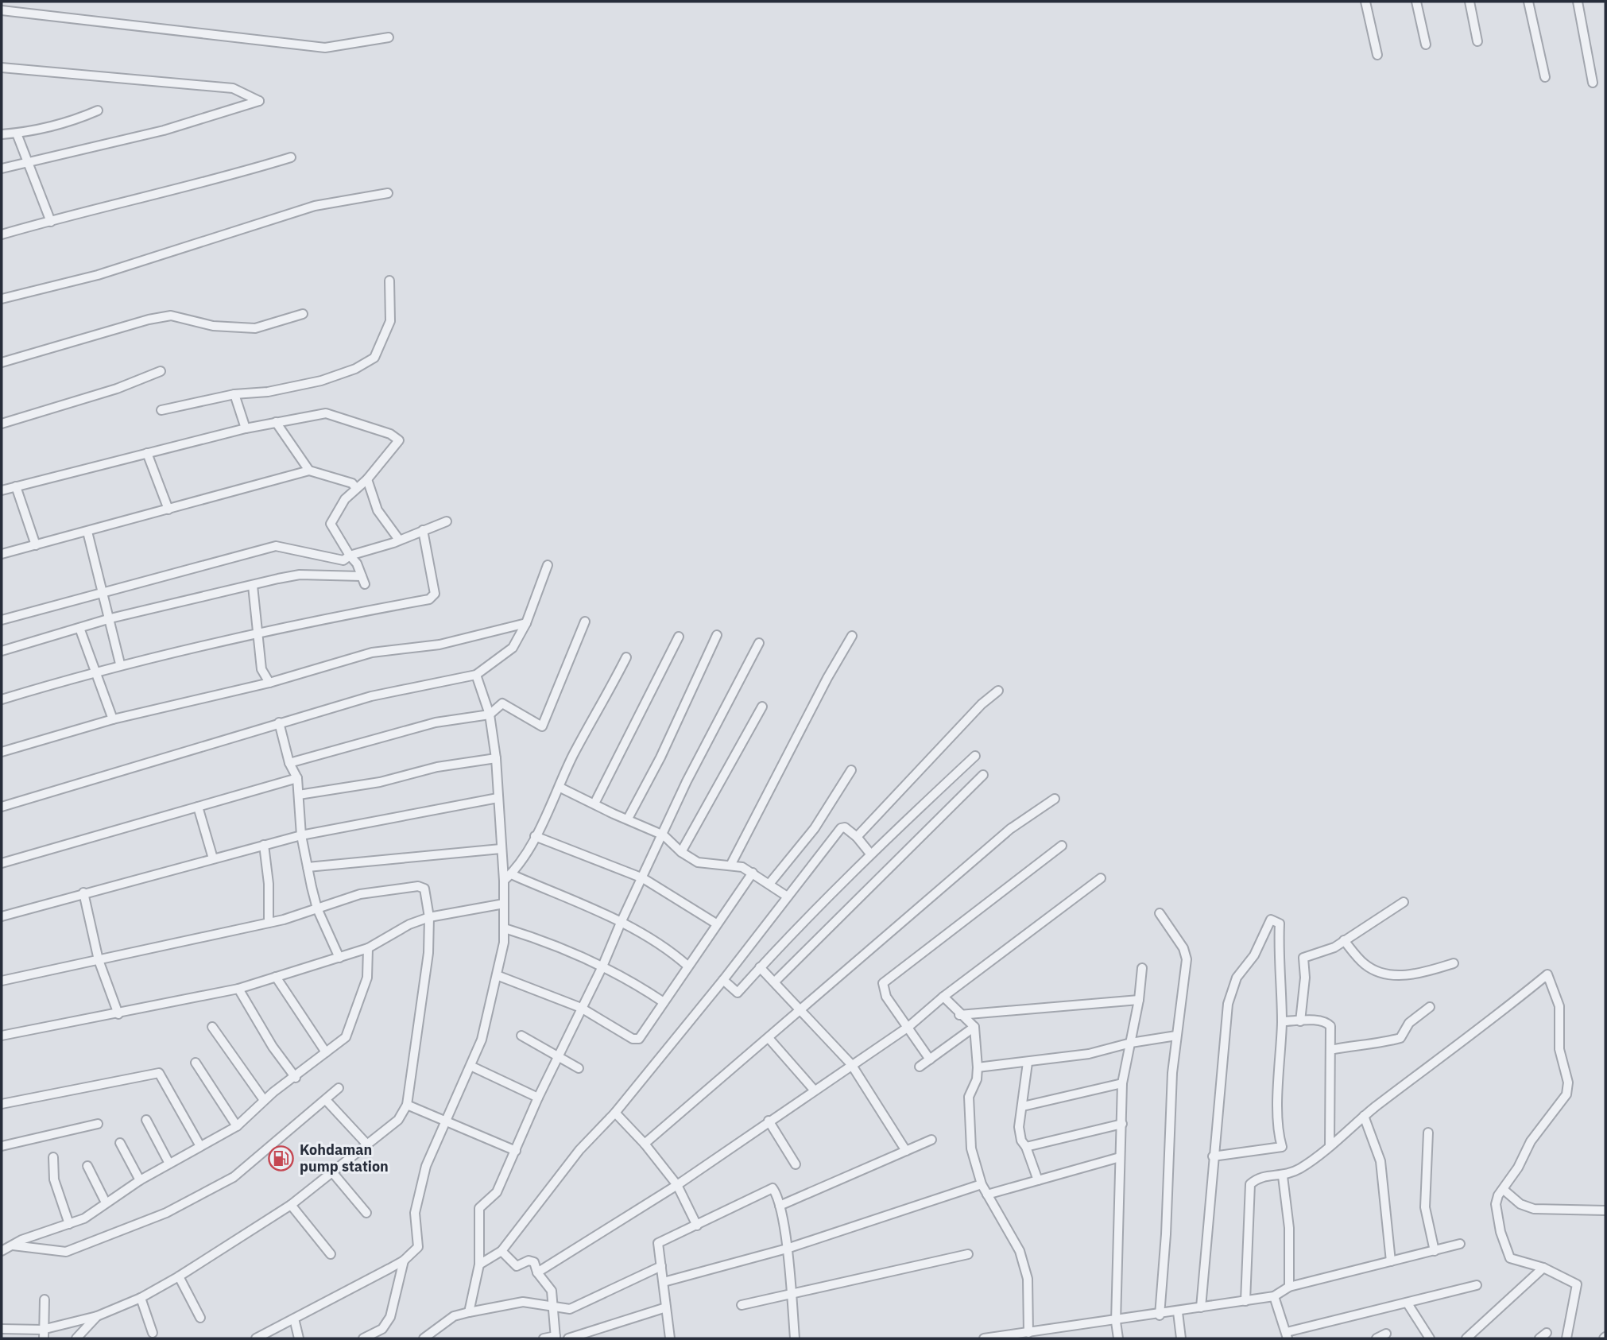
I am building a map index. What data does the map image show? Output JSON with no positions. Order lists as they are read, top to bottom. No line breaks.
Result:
{"places":{"fuel station":["Kohdaman pump station"]}}
